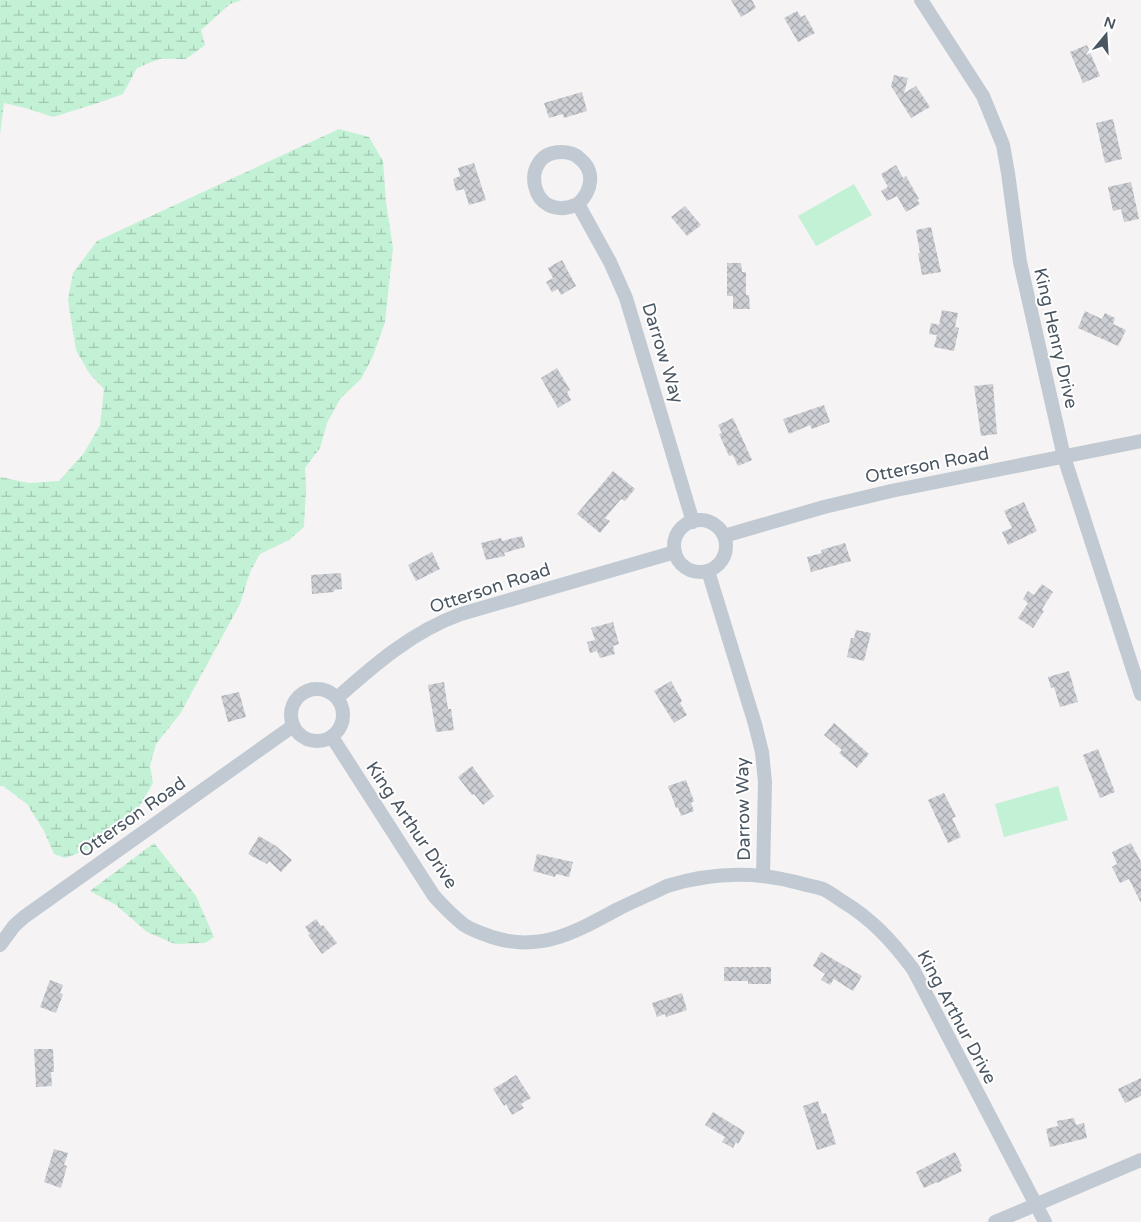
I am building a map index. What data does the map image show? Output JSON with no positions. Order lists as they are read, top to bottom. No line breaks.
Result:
{"streets":{"street":["King Henry Drive","Darrow Way","Otterson Road","King Arthur Drive"]},"crossings":[["King Henry Drive","Otterson Road"],["Darrow Way","Otterson Road"],["Darrow Way","King Arthur Drive"],["Otterson Road","King Arthur Drive"]],"north":"top"}
